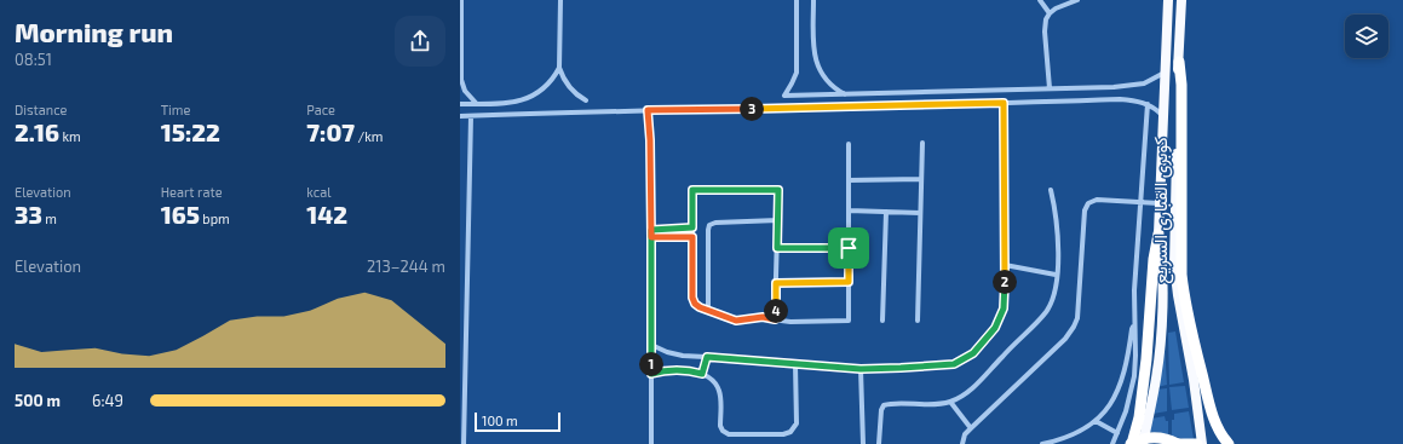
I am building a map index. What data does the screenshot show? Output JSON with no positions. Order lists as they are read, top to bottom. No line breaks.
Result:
{"streets":{"highway":["كوبرى القبارى السريع"]},"scale_bar":"100 m","page":{"heading":["Morning run","08:51"],"stats":[["Distance","2.16 km"],["Time","15:22"],["Pace","7:07 /km"],["Elevation","33 m"],["Heart rate","165 bpm"],["kcal","142"]],"pins":["3","2","4","1"],"chart":["Elevation","213–244 m"],"list":[{"name":"500 m","note":"6:49"}],"scale":"100 m"}}
